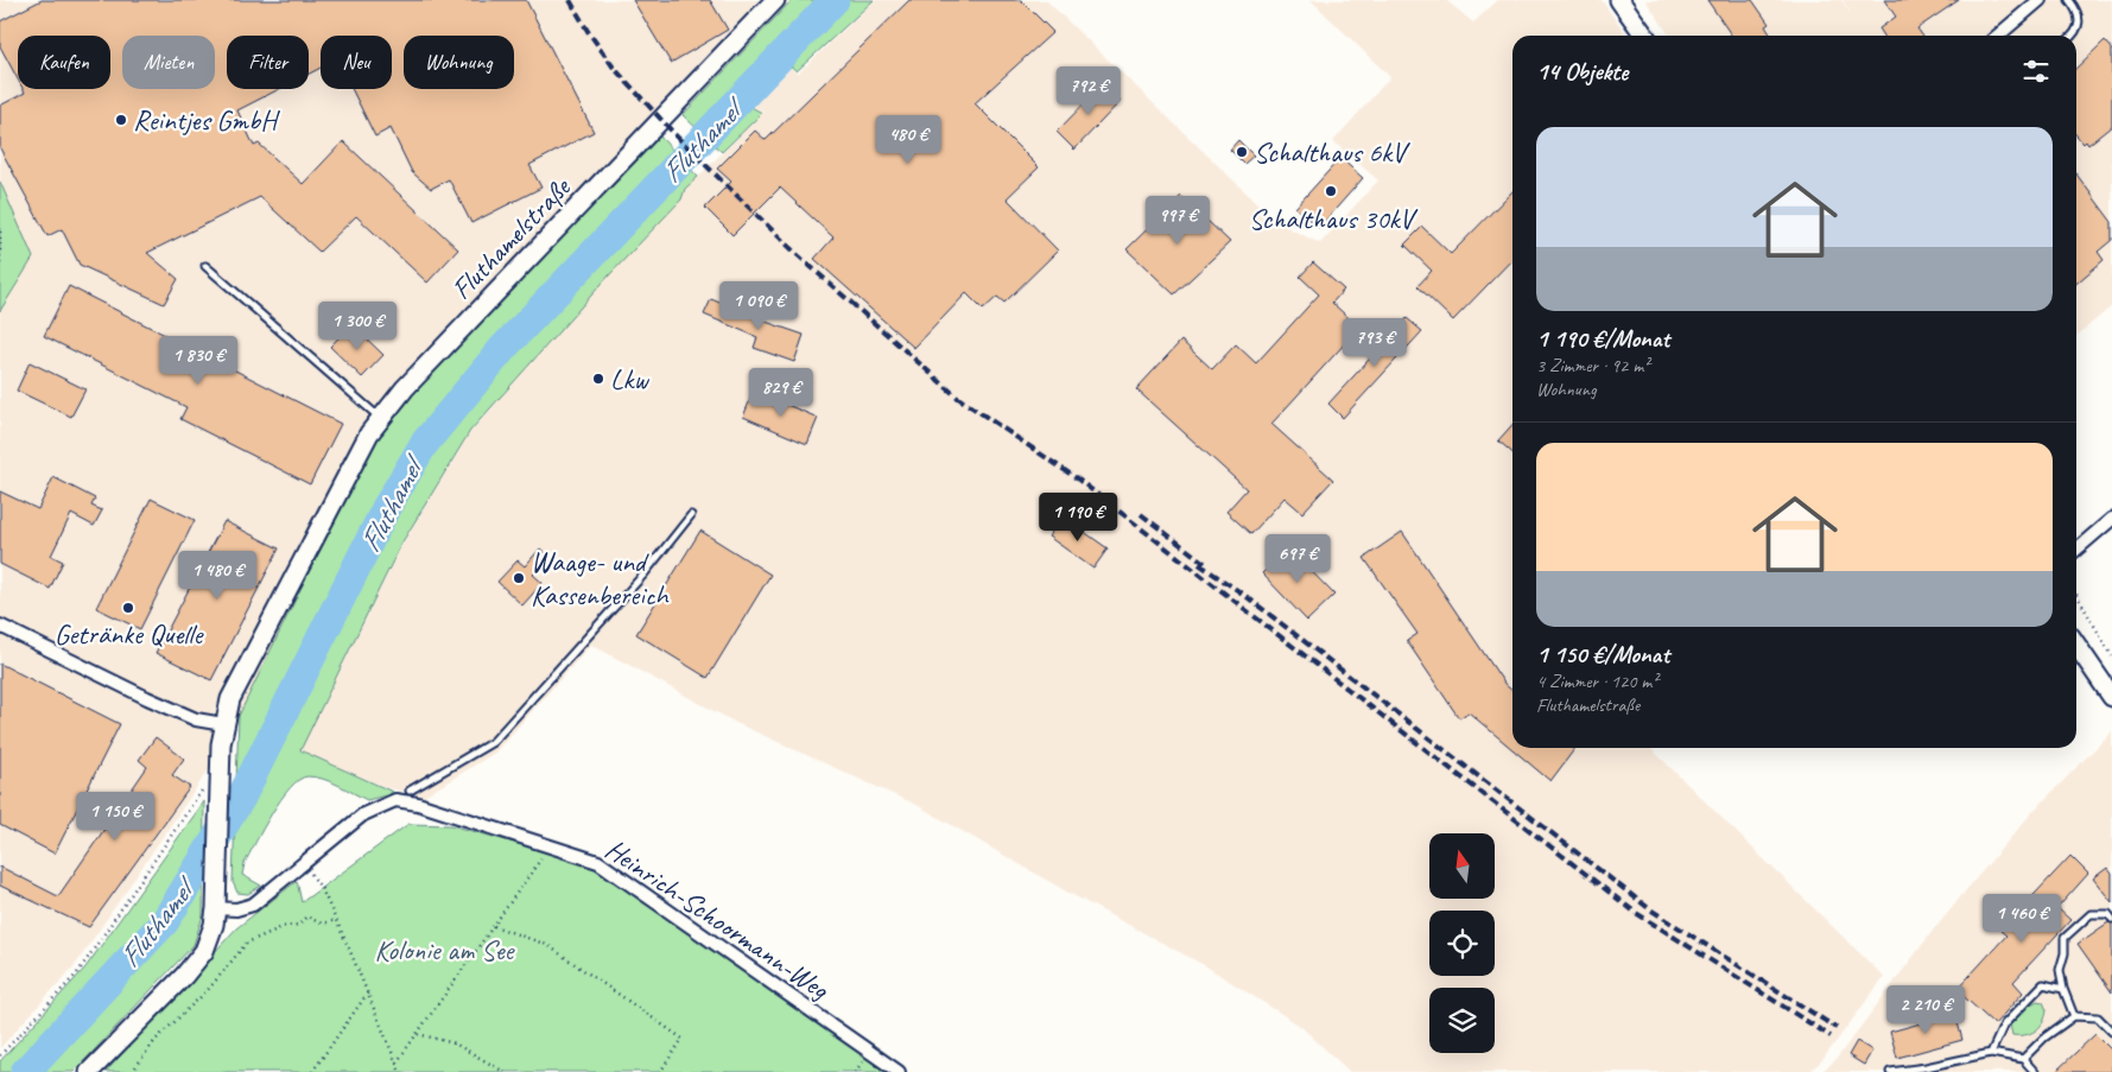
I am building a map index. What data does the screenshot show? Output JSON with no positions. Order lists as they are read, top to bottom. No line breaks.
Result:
{"streets":{"main road":["Fluthamelstraße"],"street":["Heinrich-Schoormann-Weg"]},"crossings":[["Fluthamelstraße","Heinrich-Schoormann-Weg"]],"water":["Fluthamel"],"parks":["Kolonie am See"],"places":["Reintjes GmbH","Schalthaus 6kV","Schalthaus 30kV","Lkw","Waage- und Kassenbereich","Getränke Quelle"],"north":"top","page":{"chip":["Kaufen","Mieten","Filter","Neu","Wohnung"],"heading":"14 Objekte","price":["792 €","480 €","997 €","1 090 €","1 300 €","793 €","1 830 €","829 €","1 190 €","697 €","1 480 €","1 150 €","1 460 €","2 210 €"],"list":[{"name":"1 190 €/Monat","note":"3 Zimmer · 92 m² · Wohnung"},{"name":"1 150 €/Monat","note":"4 Zimmer · 120 m² · Fluthamelstraße"}]}}
